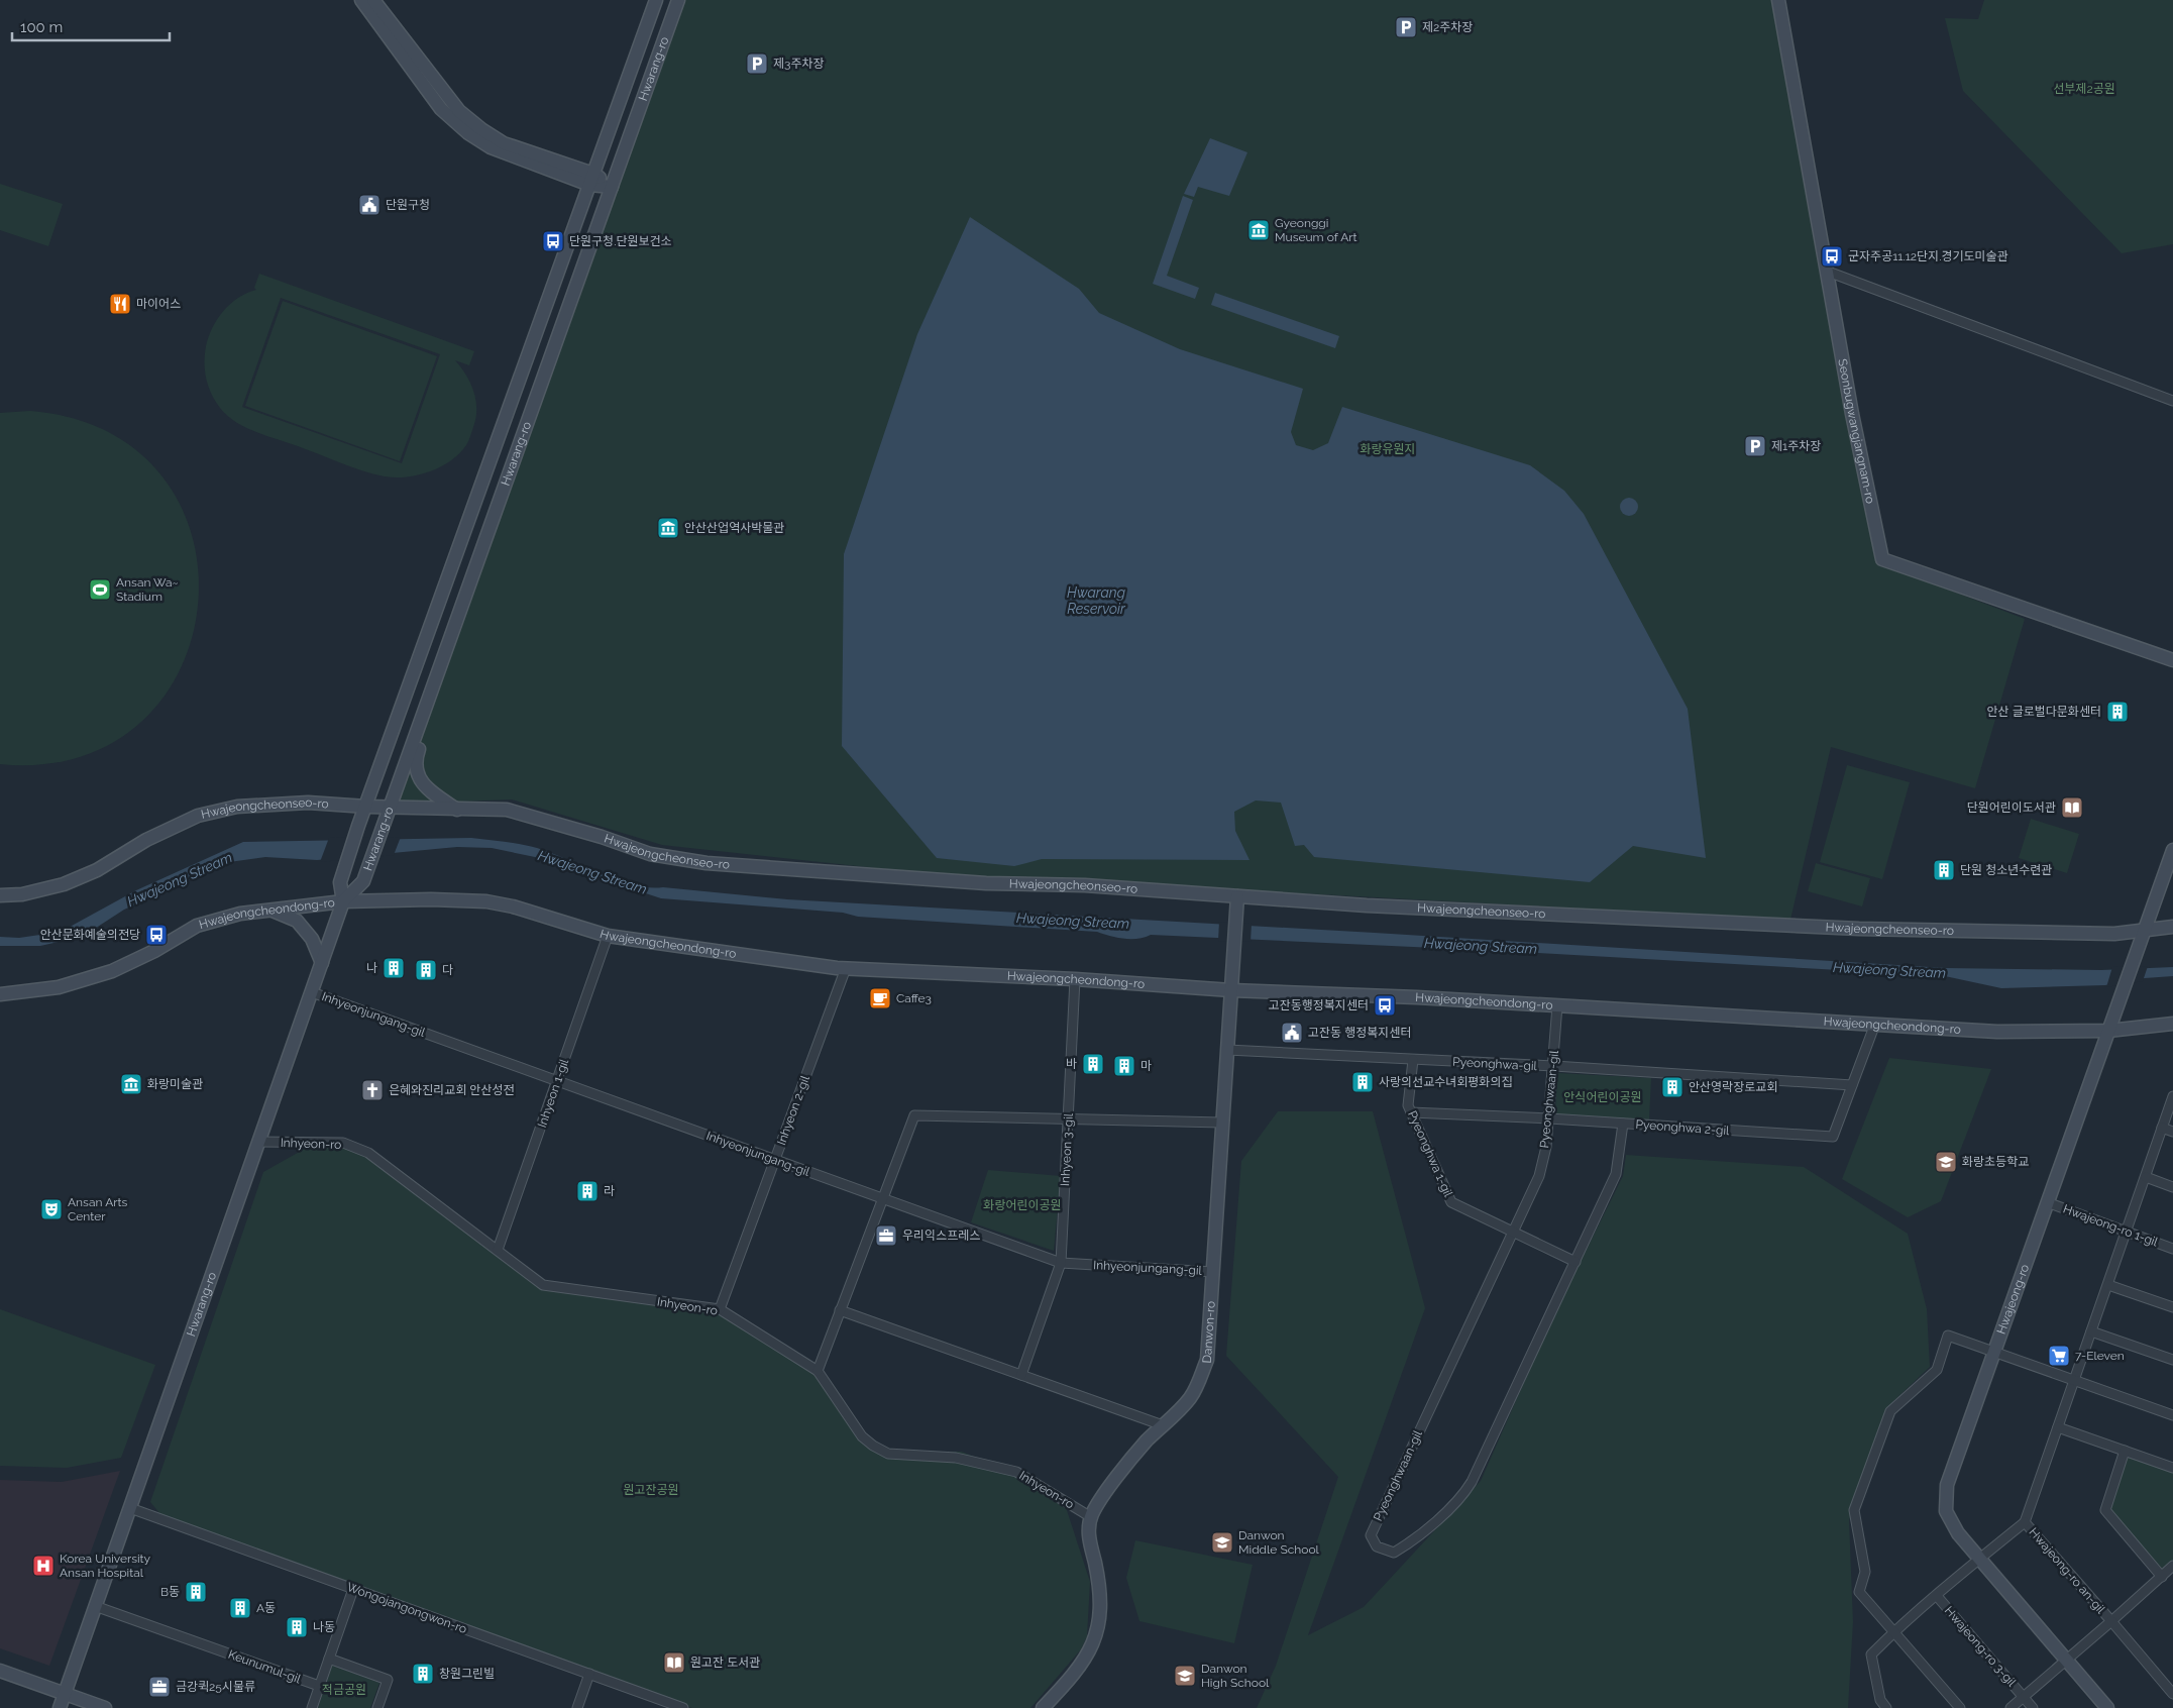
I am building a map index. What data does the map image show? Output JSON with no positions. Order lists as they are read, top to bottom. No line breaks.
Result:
{"streets":{"street":["Hwarang-ro","Seonbugwangjangnam-ro","Hwajeongcheonseo-ro","Hwajeongcheondong-ro","Inhyeonjungang-gil","Pyeonghwa-gil","Inhyeon 1-gil","Pyeonghwaan-gil","Inhyeon 2-gil","Pyeonghwa 2-gil","Inhyeon-ro","Inhyeon 3-gil","Pyeonghwa 1-gil","Hwajeong-ro 1-gil","Hwajeong-ro","Danwon-ro","Hwajeong-ro an-gil","Wongojangongwon-ro","Hwajeong-ro 3-gil","Keunumul-gil"]},"crossings":[["Hwarang-ro","Hwajeongcheonseo-ro"],["Hwarang-ro","Hwajeongcheondong-ro"],["Hwarang-ro","Inhyeonjungang-gil"],["Hwarang-ro","Inhyeon-ro"],["Hwarang-ro","Wongojangongwon-ro"],["Hwarang-ro","Keunumul-gil"],["Hwajeongcheonseo-ro","Hwajeong-ro"],["Hwajeongcheonseo-ro","Danwon-ro"],["Hwajeongcheondong-ro","Inhyeon 1-gil"],["Hwajeongcheondong-ro","Pyeonghwaan-gil"],["Hwajeongcheondong-ro","Inhyeon 2-gil"],["Hwajeongcheondong-ro","Pyeonghwa 2-gil"],["Hwajeongcheondong-ro","Inhyeon 3-gil"],["Hwajeongcheondong-ro","Hwajeong-ro"],["Hwajeongcheondong-ro","Danwon-ro"],["Inhyeonjungang-gil","Inhyeon 1-gil"],["Inhyeonjungang-gil","Inhyeon 2-gil"],["Inhyeonjungang-gil","Inhyeon 3-gil"],["Inhyeonjungang-gil","Danwon-ro"],["Pyeonghwa-gil","Pyeonghwaan-gil"],["Pyeonghwa-gil","Pyeonghwa 2-gil"],["Pyeonghwa-gil","Pyeonghwa 1-gil"],["Pyeonghwa-gil","Danwon-ro"],["Inhyeon 1-gil","Inhyeon-ro"],["Pyeonghwaan-gil","Pyeonghwa 2-gil"],["Pyeonghwaan-gil","Pyeonghwa 1-gil"],["Inhyeon 2-gil","Inhyeon-ro"],["Pyeonghwa 2-gil","Pyeonghwa 1-gil"],["Inhyeon-ro","Danwon-ro"],["Hwajeong-ro 1-gil","Hwajeong-ro"],["Hwajeong-ro 1-gil","Hwajeong-ro an-gil"],["Hwajeong-ro","Hwajeong-ro 3-gil"],["Hwajeong-ro an-gil","Hwajeong-ro 3-gil"]],"water":["Hwarang Reservoir","Hwajeong Stream"],"parks":["선부제2공원","화랑유원지","안식어린이공원","화랑어린이공원","원고잔공원","적금공원"],"places":{"parking":["제2주차장","제3주차장","제1주차장"],"public building":["단원구청","고잔동 행정복지센터"],"museum":["Gyeonggi Museum of Art","안산산업역사박물관","화랑미술관"],"bus stop":["단원구청.단원보건소","군자주공11.12단지.경기도미술관","안산문화예술의전당","고잔동행정복지센터"],"restaurant":["마이어스"],"sports":["Ansan Wa~ Stadium"],"building":["안산 글로벌다문화센터","단원 청소년수련관","나","다","바","마","사랑의선교수녀회평화의집","안산영락장로교회","라","B동","A동","나동","창원그린빌"],"library":["단원어린이도서관","원고잔 도서관"],"cafe":["Caffe3"],"church":["은혜와진리교회 안산성전"],"school or university":["화랑초등학교","Danwon Middle School","Danwon High School"],"theatre":["Ansan Arts Center"],"office":["우리익스프레스","금강퀵25시물류"],"supermarket":["7-Eleven"],"hospital":["Korea University Ansan Hospital"]},"scale_bar":"100 m"}
